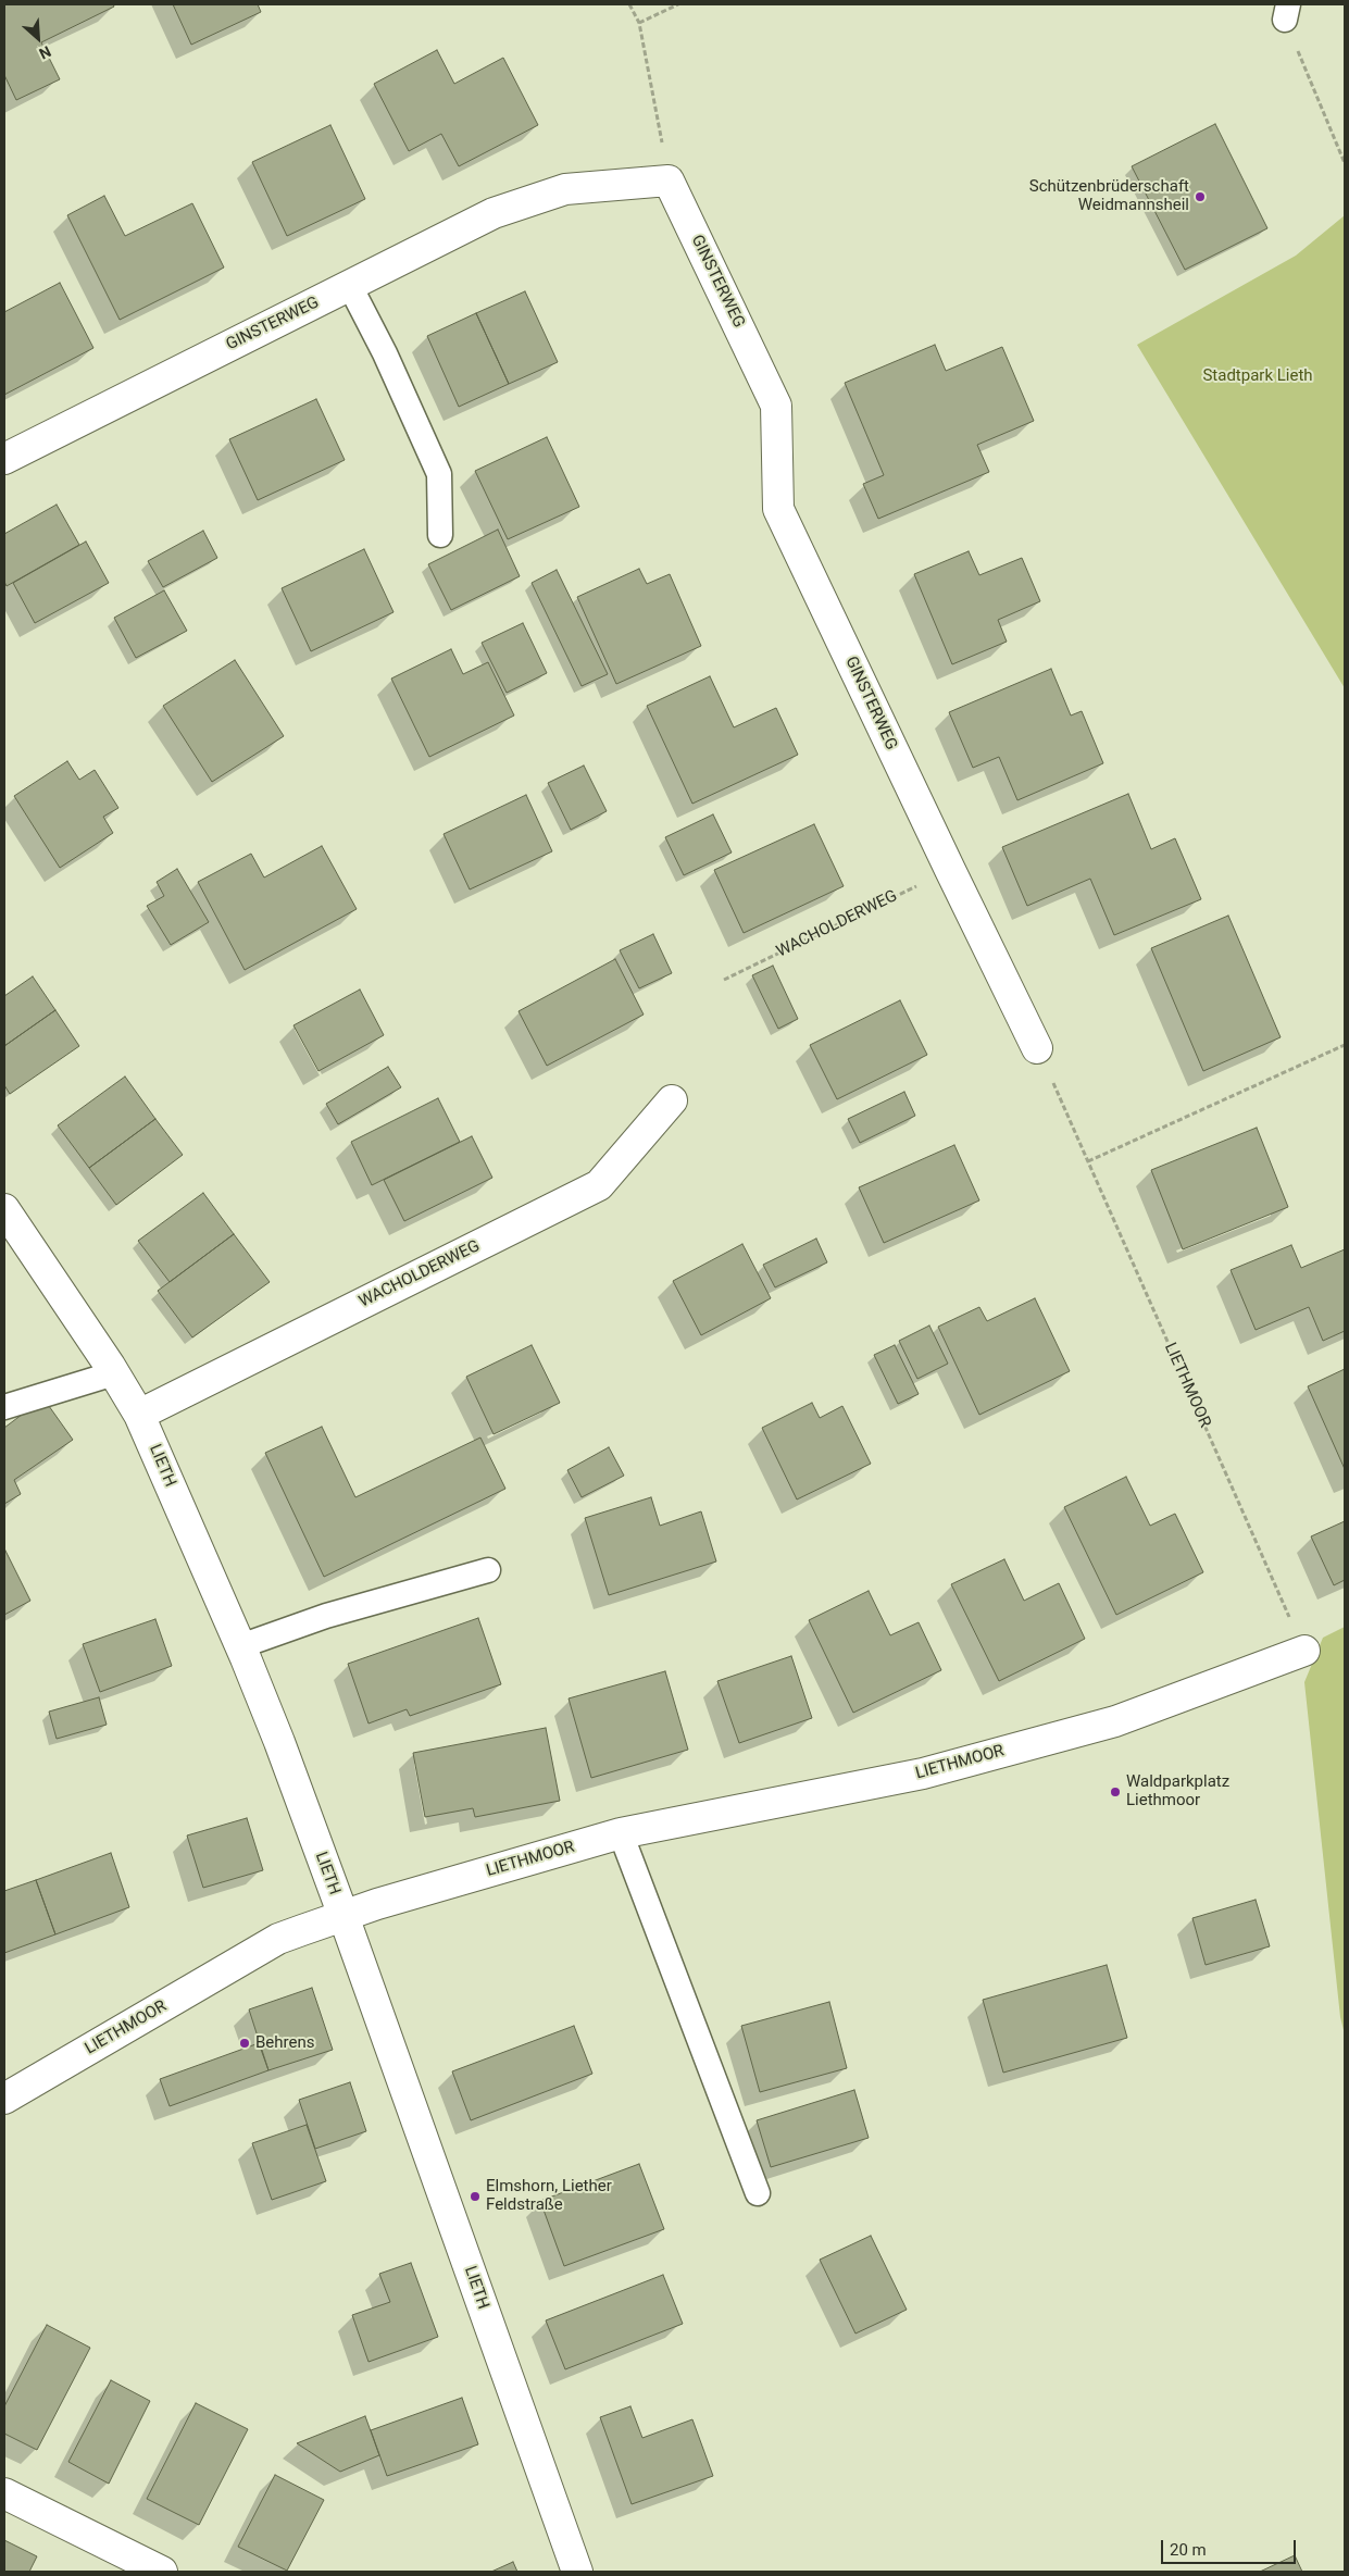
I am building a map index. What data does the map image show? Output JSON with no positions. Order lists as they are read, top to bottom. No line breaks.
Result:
{"streets":{"street":["GINSTERWEG","WACHOLDERWEG","LIETHMOOR","LIETH"]},"crossings":[["GINSTERWEG","WACHOLDERWEG"],["GINSTERWEG","LIETHMOOR"],["WACHOLDERWEG","LIETH"],["LIETHMOOR","LIETH"]],"parks":["Stadtpark Lieth"],"places":["Schützenbrüderschaft Weidmannsheil","Waldparkplatz Liethmoor","Behrens","Elmshorn, Liether Feldstraße"],"scale_bar":"20 m","north":"bottom right"}
